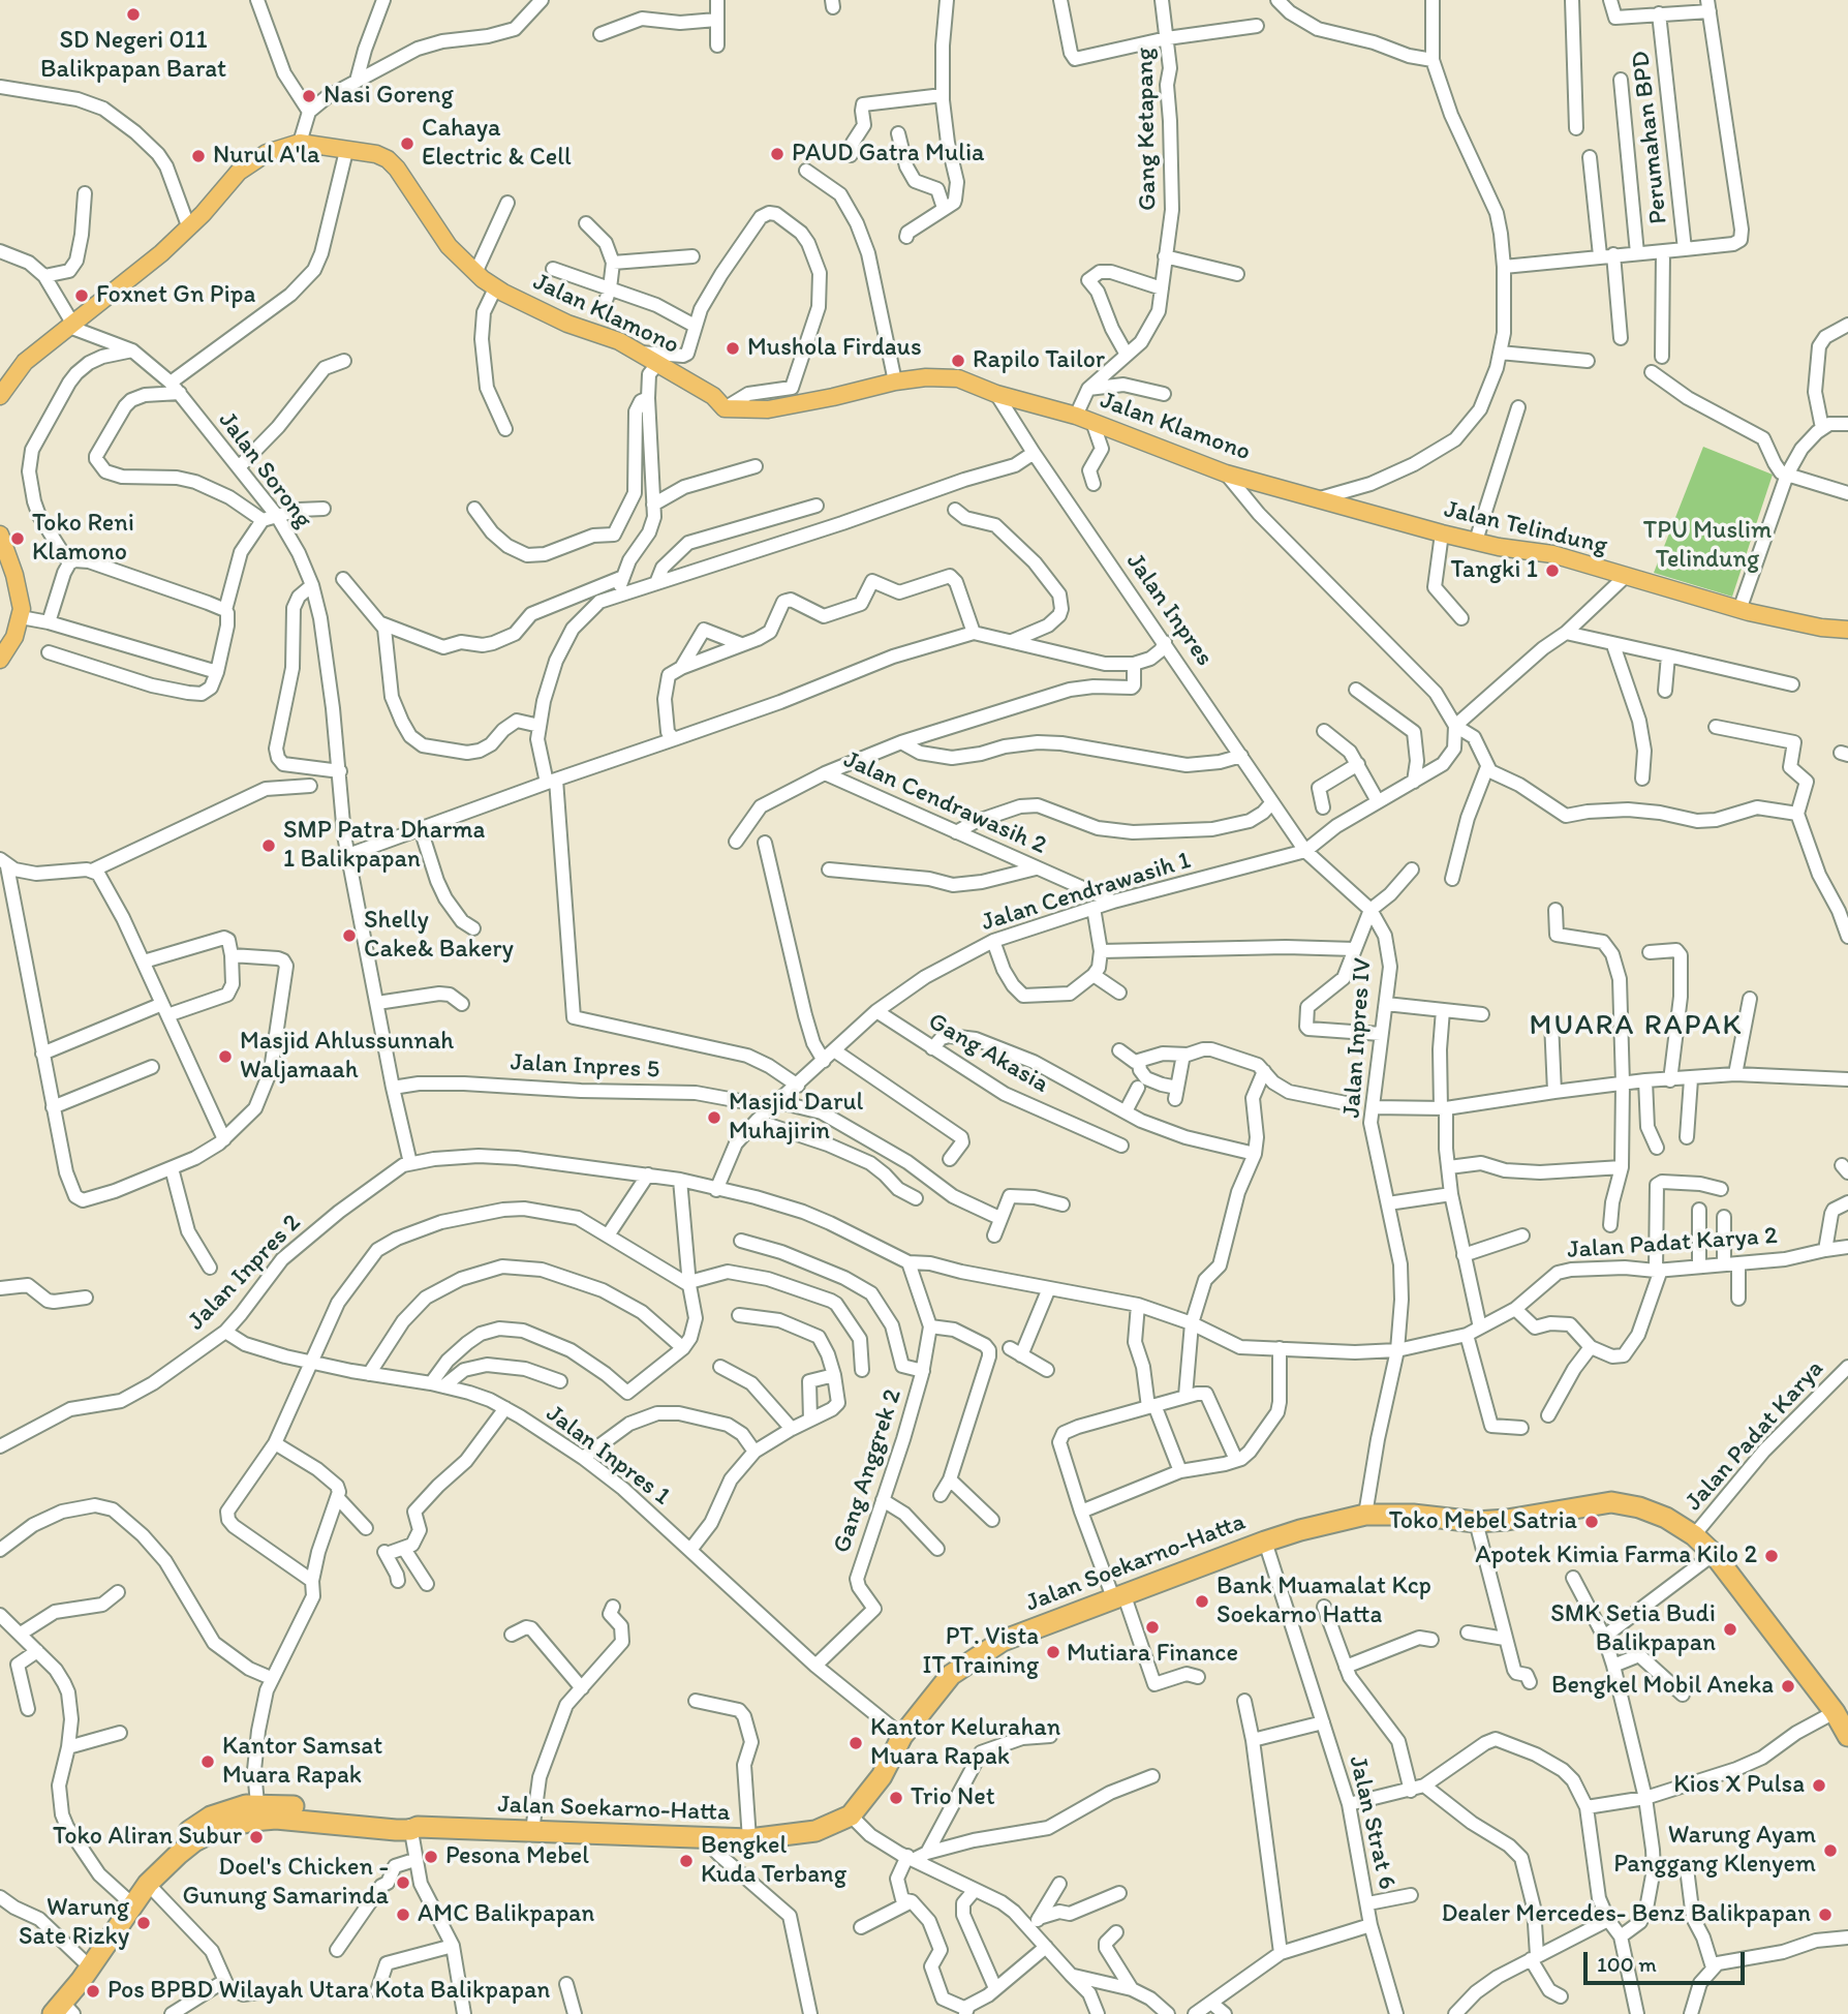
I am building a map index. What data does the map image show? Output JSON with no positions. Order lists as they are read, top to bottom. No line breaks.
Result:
{"streets":{"highway":["Jalan Soekarno-Hatta"],"main road":["Jalan Klamono","Jalan Telindung"],"street":["Gang Ketapang","Perumahan BPD","Jalan Sorong","Jalan Inpres","Jalan Cendrawasih 2","Jalan Cendrawasih 1","Jalan Inpres IV","Gang Akasia","Jalan Inpres 5","Jalan Padat Karya 2","Jalan Inpres 2","Jalan Padat Karya","Jalan Inpres 1","Gang Anggrek 2","Jalan Strat 6"]},"crossings":[["Jalan Klamono","Jalan Sorong"],["Jalan Klamono","Jalan Telindung"],["Jalan Klamono","Jalan Inpres"],["Jalan Inpres","Jalan Cendrawasih 1"],["Jalan Inpres","Jalan Inpres IV"],["Jalan Cendrawasih 2","Jalan Cendrawasih 1"],["Jalan Cendrawasih 1","Jalan Inpres IV"],["Jalan Cendrawasih 1","Gang Akasia"],["Jalan Cendrawasih 1","Jalan Inpres 5"],["Jalan Inpres IV","Jalan Padat Karya 2"],["Jalan Inpres IV","Jalan Soekarno-Hatta"],["Jalan Padat Karya 2","Gang Anggrek 2"],["Jalan Inpres 2","Jalan Inpres 1"],["Jalan Padat Karya","Jalan Soekarno-Hatta"],["Jalan Inpres 1","Gang Anggrek 2"],["Jalan Inpres 1","Jalan Soekarno-Hatta"],["Jalan Soekarno-Hatta","Jalan Strat 6"]],"districts":["MUARA RAPAK"],"parks":["TPU Muslim Telindung"],"places":["SD Negeri 011 Balikpapan Barat","Nasi Goreng","Cahaya Electric & Cell","PAUD Gatra Mulia","Nurul A'la","Foxnet Gn Pipa","Mushola Firdaus","Rapilo Tailor","Toko Reni Klamono","Tangki 1","SMP Patra Dharma 1 Balikpapan","Shelly Cake& Bakery","Masjid Ahlussunnah Waljamaah","Masjid Darul Muhajirin","Toko Mebel Satria","Apotek Kimia Farma Kilo 2","Bank Muamalat Kcp Soekarno Hatta","Mutiara Finance","SMK Setia Budi Balikpapan","PT. Vista IT Training","Bengkel Mobil Aneka","Kantor Kelurahan Muara Rapak","Kantor Samsat Muara Rapak","Kios X Pulsa","Trio Net","Toko Aliran Subur","Warung Ayam Panggang Klenyem","Pesona Mebel","Bengkel Kuda Terbang","Doel's Chicken - Gunung Samarinda","AMC Balikpapan","Dealer Mercedes- Benz Balikpapan","Warung Sate Rizky","Pos BPBD Wilayah Utara Kota Balikpapan"],"scale_bar":"100 m"}
